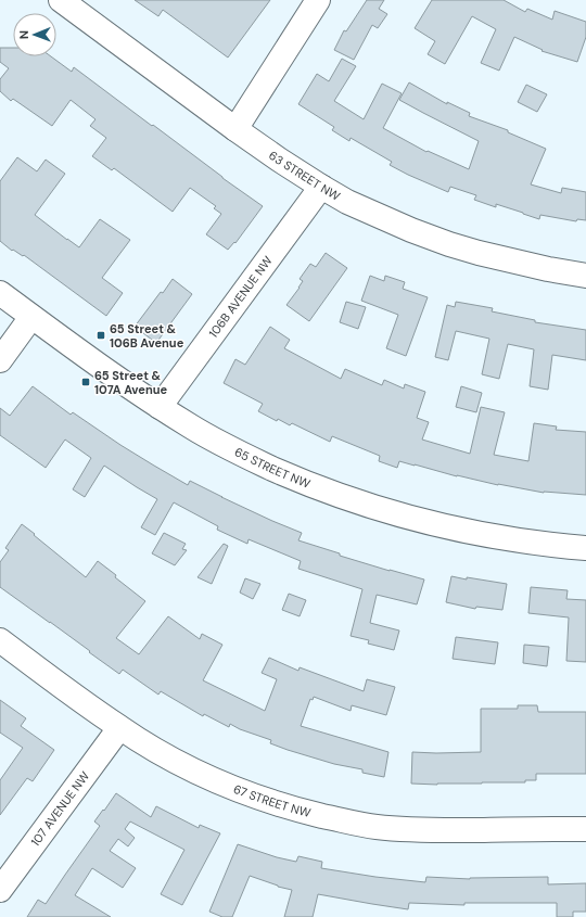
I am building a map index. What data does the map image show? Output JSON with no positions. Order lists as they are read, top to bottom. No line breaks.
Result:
{"streets":{"street":["63 STREET NW","106B AVENUE NW","65 STREET NW","67 STREET NW","107 AVENUE NW"]},"crossings":[["63 STREET NW","106B AVENUE NW"],["106B AVENUE NW","65 STREET NW"],["67 STREET NW","107 AVENUE NW"]],"places":{"transit":["65 Street & 106B Avenue","65 Street & 107A Avenue"]},"north":"left"}
